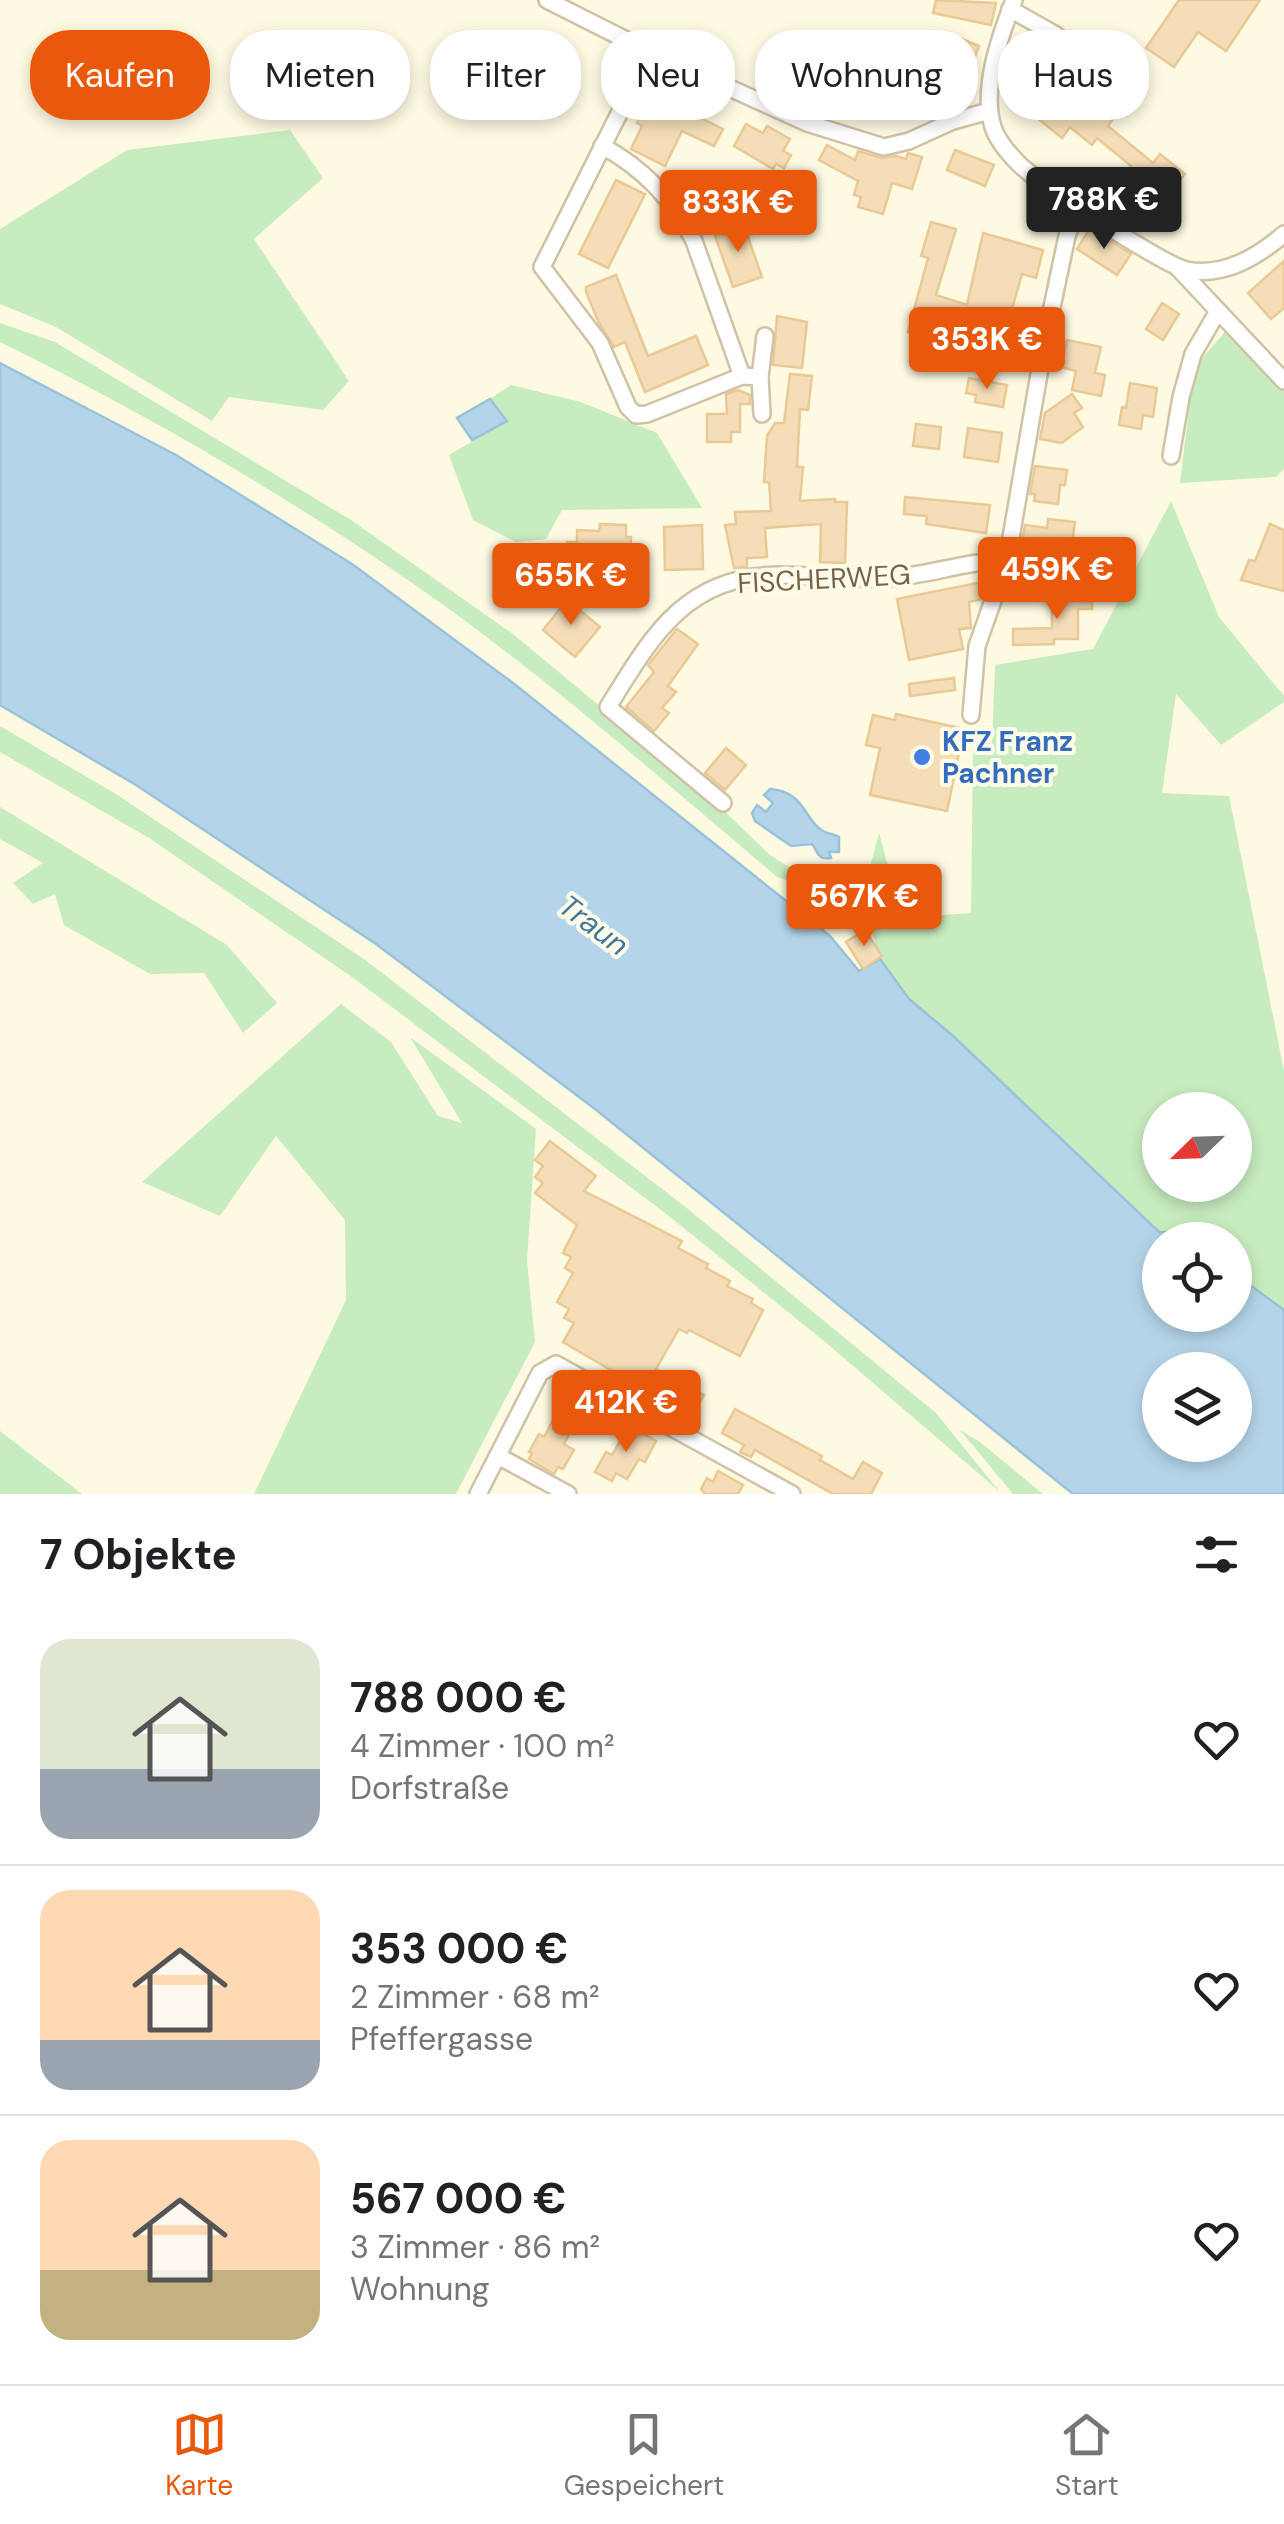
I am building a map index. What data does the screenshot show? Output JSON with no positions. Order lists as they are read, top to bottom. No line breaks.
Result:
{"streets":{"street":["FISCHERWEG"]},"water":["Traun"],"places":["KFZ Franz Pachner"],"north":"bottom left","page":{"chip":["Kaufen","Mieten","Filter","Neu","Wohnung","Haus"],"price":["788K €","833K €","353K €","459K €","655K €","567K €","412K €"],"heading":"7 Objekte","list":[{"name":"788 000 €","note":"4 Zimmer · 100 m² · Dorfstraße"},{"name":"353 000 €","note":"2 Zimmer · 68 m² · Pfeffergasse"},{"name":"567 000 €","note":"3 Zimmer · 86 m² · Wohnung"}],"tabs":["Karte","Gespeichert","Start"]}}
